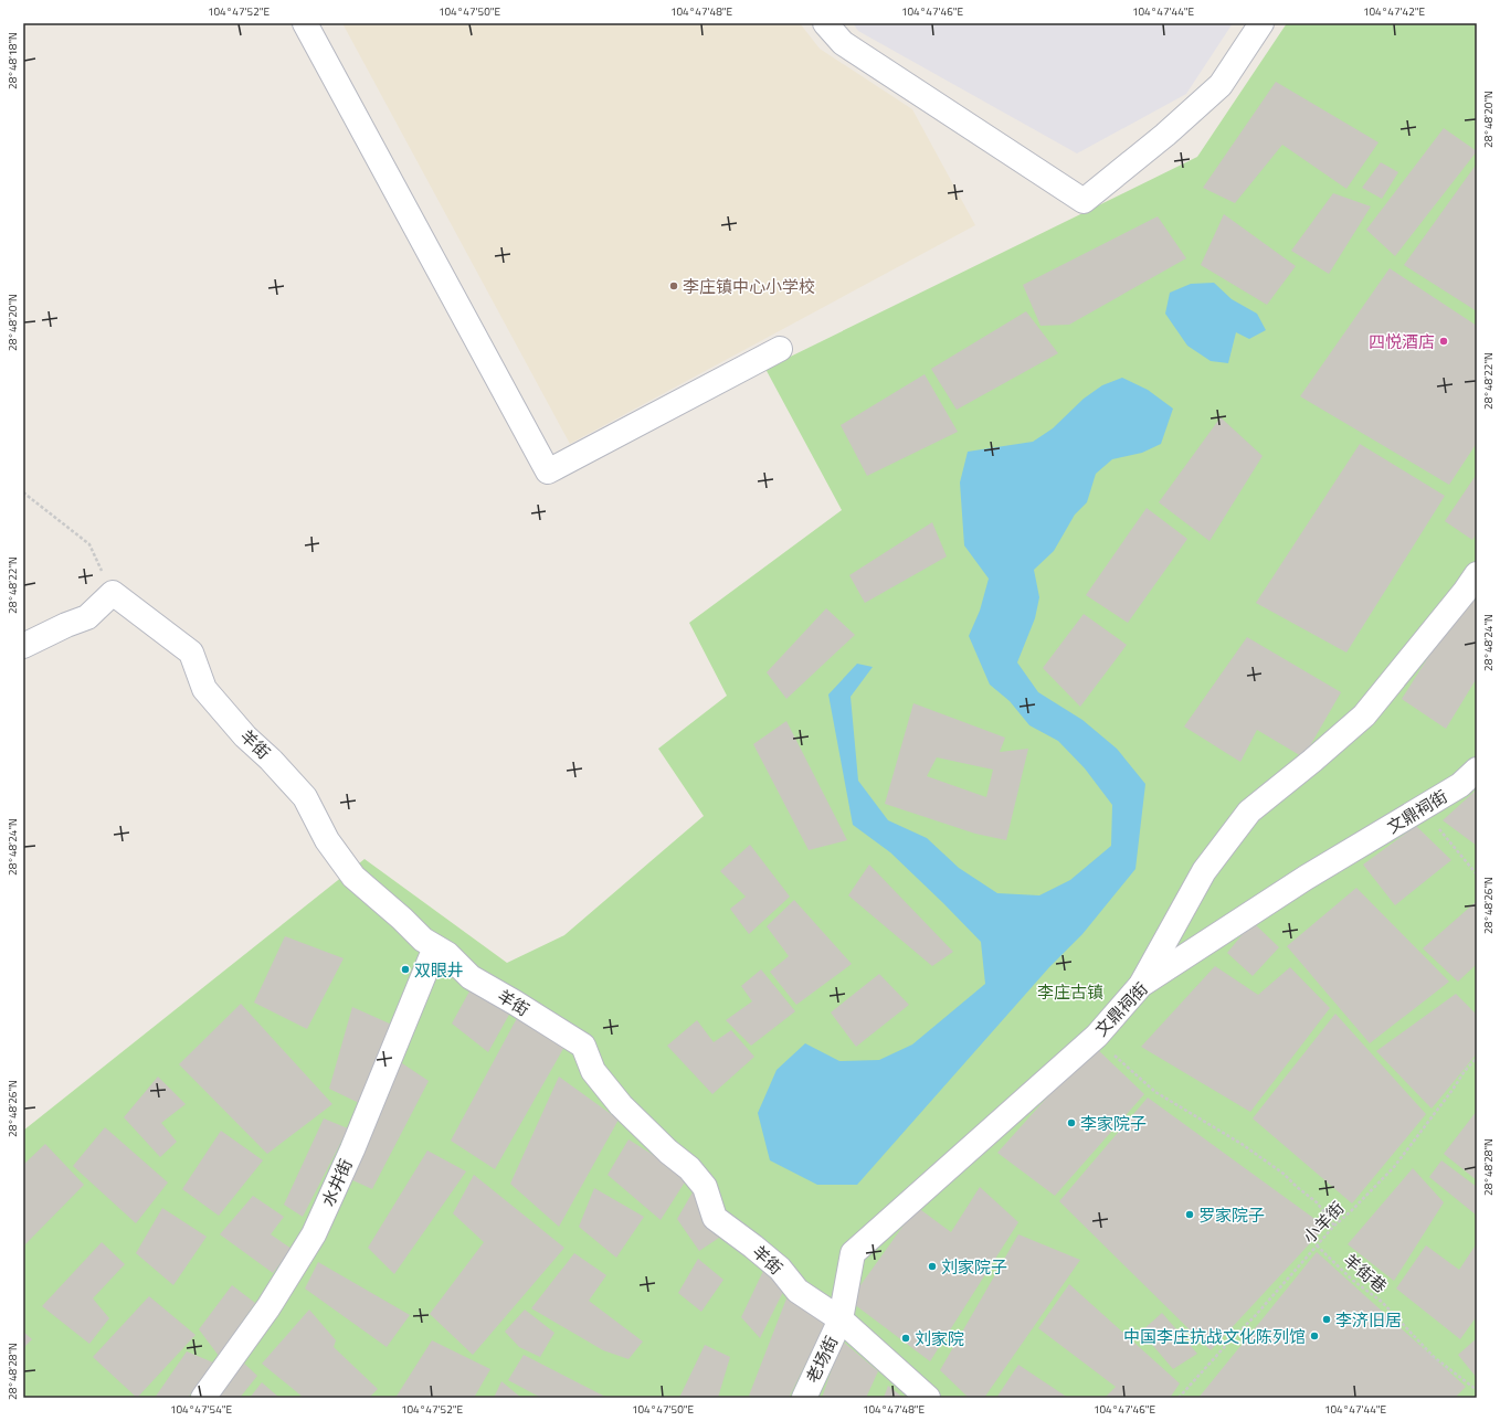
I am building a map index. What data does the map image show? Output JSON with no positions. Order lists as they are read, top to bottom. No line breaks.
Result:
{"streets":{"lane":["羊街","文鼎祠街","水井街","老场街"],"path":["小羊街","羊街巷"]},"crossings":[["羊街","文鼎祠街"],["羊街","水井街"],["羊街","老场街"],["文鼎祠街","老场街"],["小羊街","羊街巷"]],"parks":["李庄古镇"],"places":["李庄镇中心小学校","四悦酒店","双眼井","李家院子","罗家院子","刘家院子","李济旧居","中国李庄抗战文化陈列馆","刘家院"],"coordinates":["104°47'52\"E","104°47'50\"E","104°47'48\"E","104°47'46\"E","104°47'44\"E","104°47'42\"E","28°48'18\"N","28°48'20\"N","28°48'22\"N","28°48'24\"N","28°48'26\"N","28°48'28\"N","104°47'54\"E"]}
